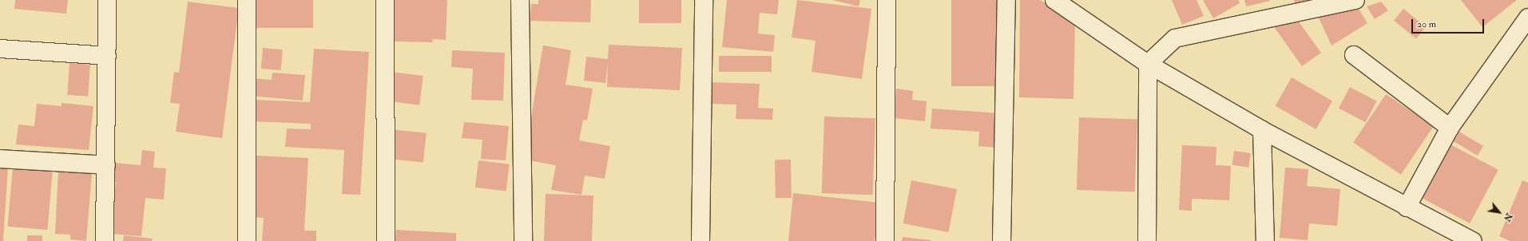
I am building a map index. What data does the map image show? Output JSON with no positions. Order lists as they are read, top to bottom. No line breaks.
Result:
{"scale_bar":"20 m","north":"bottom right"}
